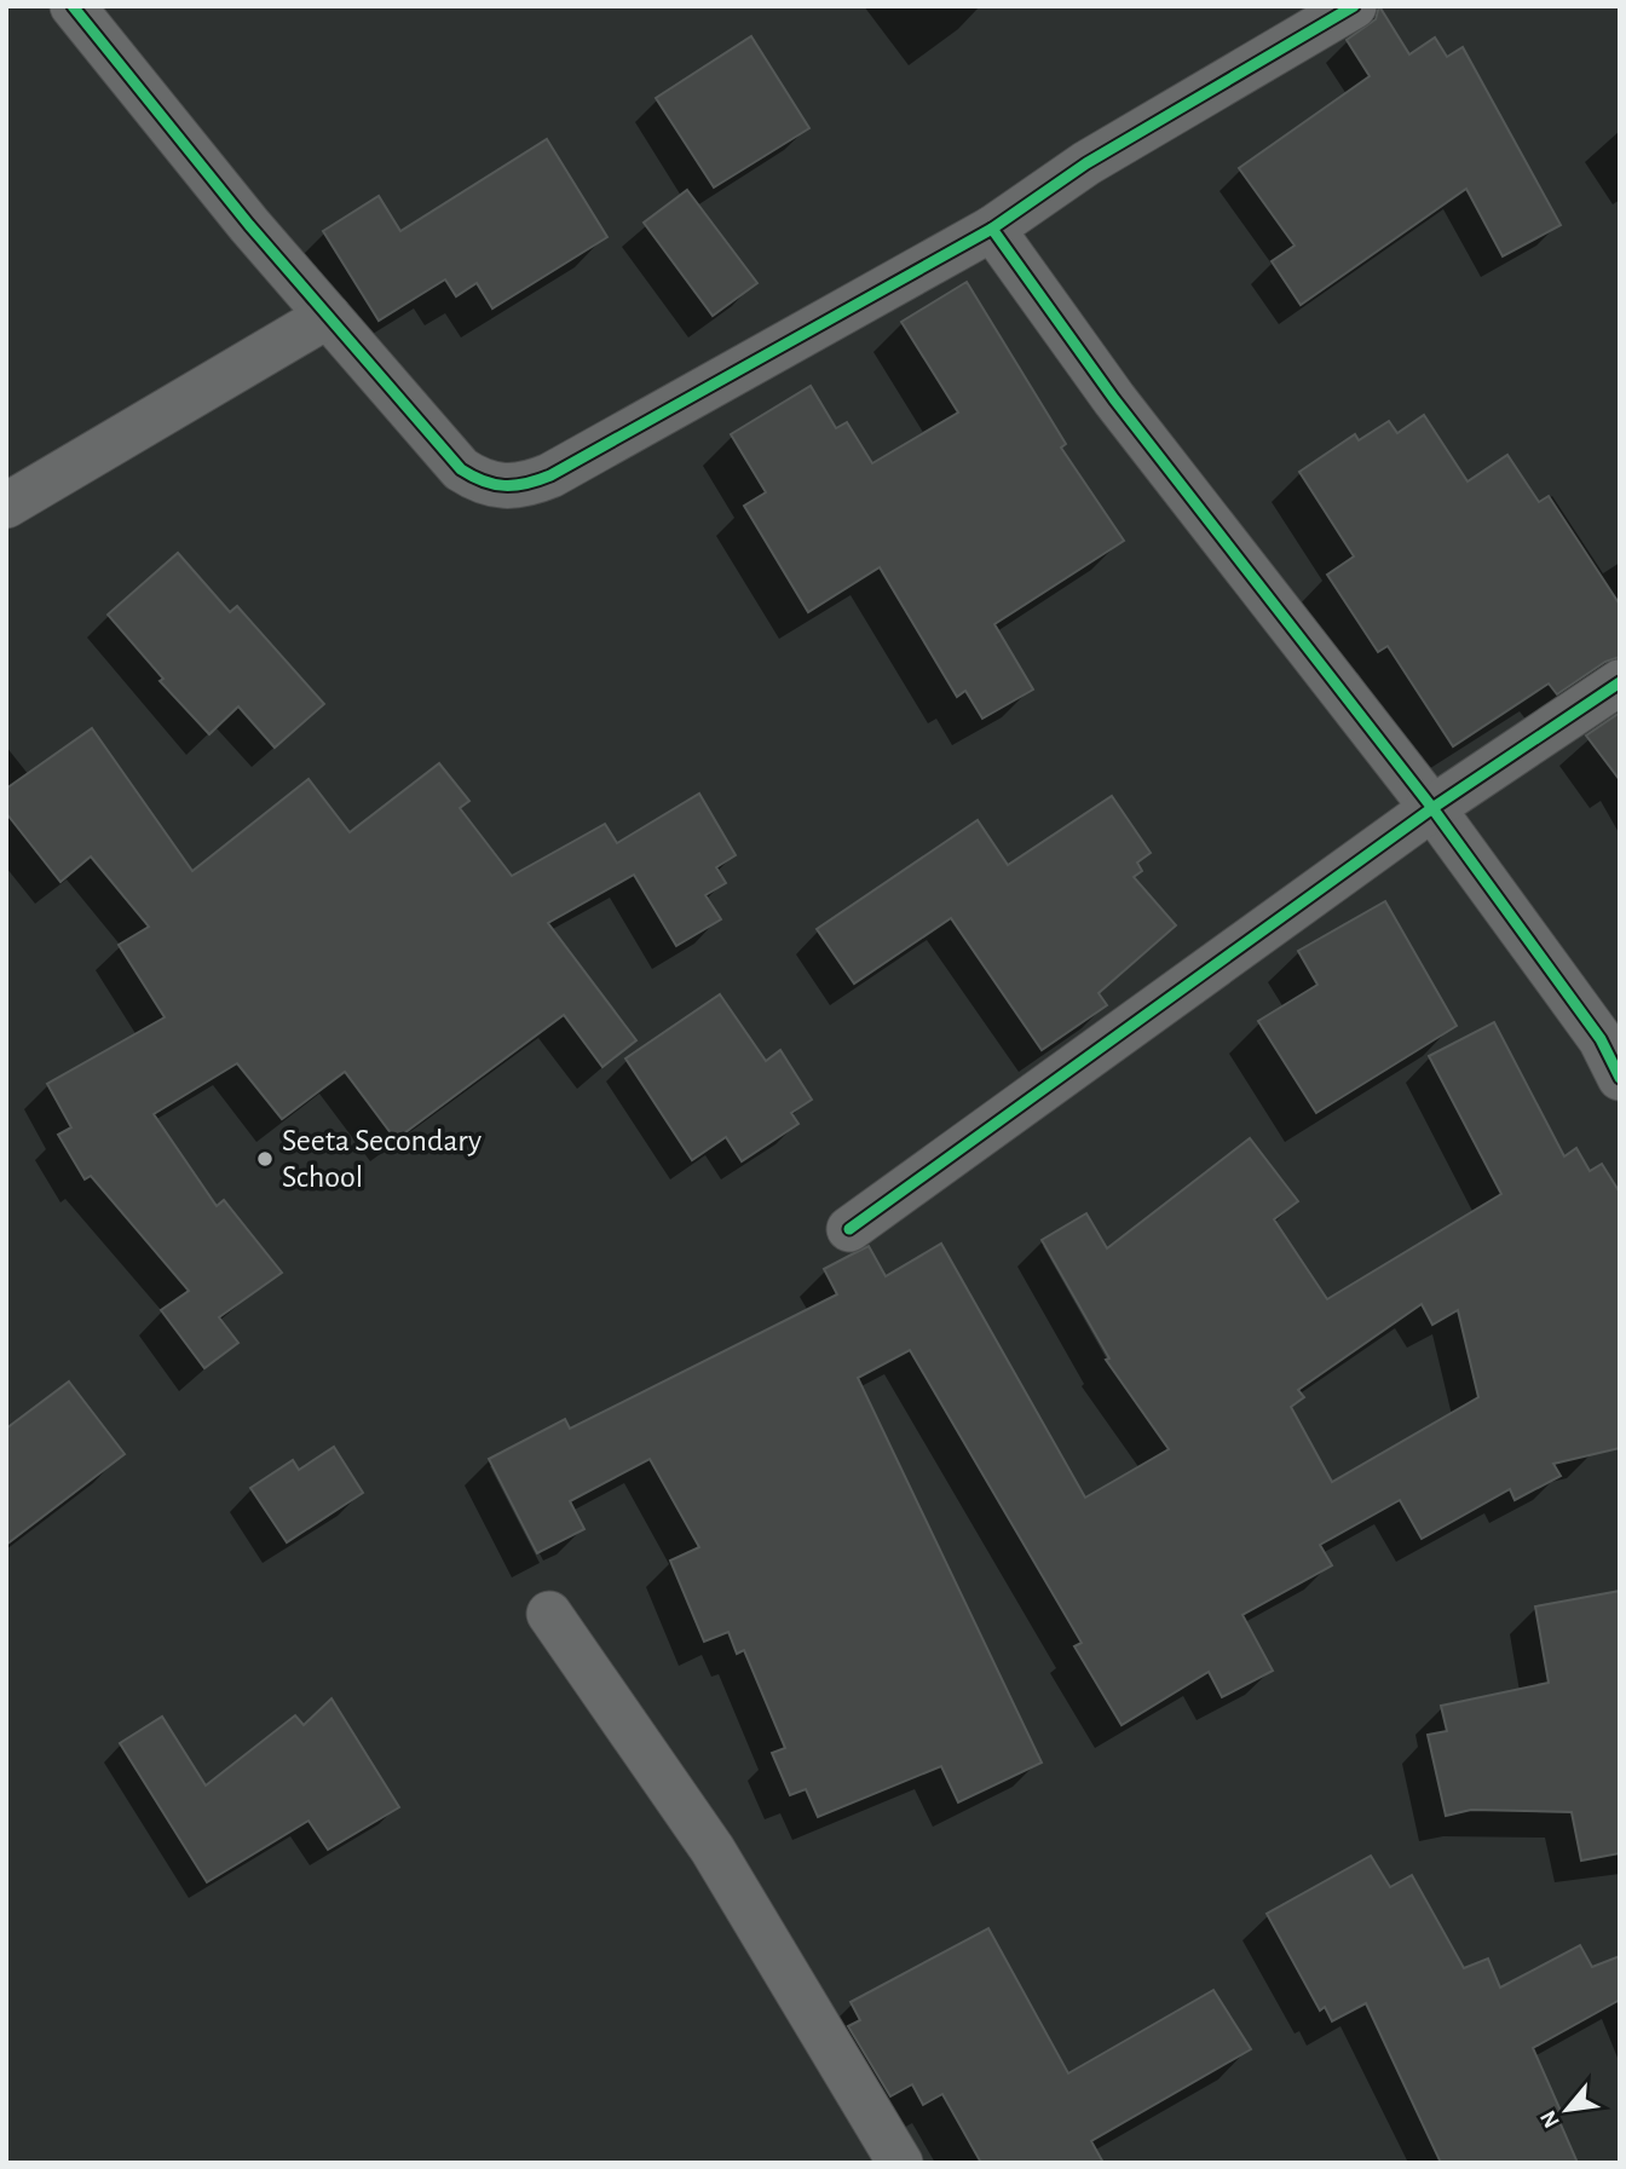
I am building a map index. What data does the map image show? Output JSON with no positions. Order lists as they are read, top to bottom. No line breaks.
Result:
{"places":["Seeta Secondary School"],"north":"bottom left"}
